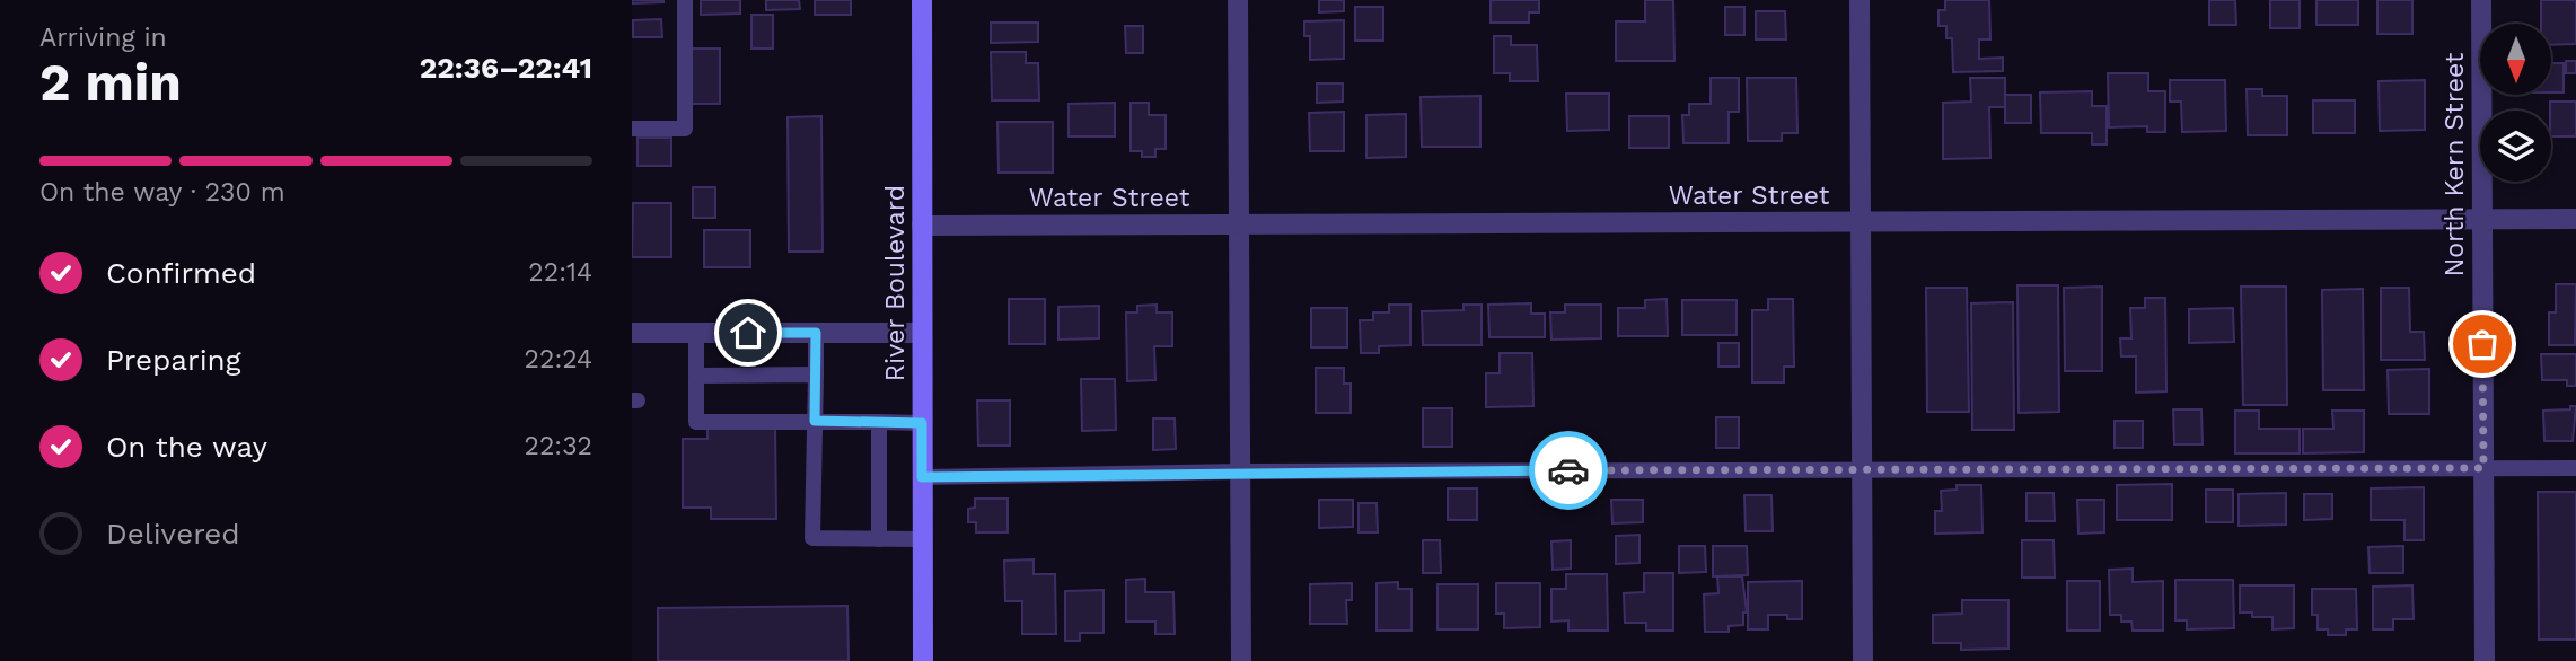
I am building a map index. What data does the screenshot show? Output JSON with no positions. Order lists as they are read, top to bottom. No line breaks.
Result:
{"streets":{"main road":["River Boulevard"],"street":["North Kern Street","Water Street"]},"crossings":[["North Kern Street","Water Street"],["Water Street","River Boulevard"]],"north":"bottom","page":{"heading":["2 min","Arriving in","22:36–22:41"],"bar":"On the way · 230 m","list":[["Confirmed","22:14"],["Preparing","22:24"],["On the way","22:32"],"Delivered"]}}
